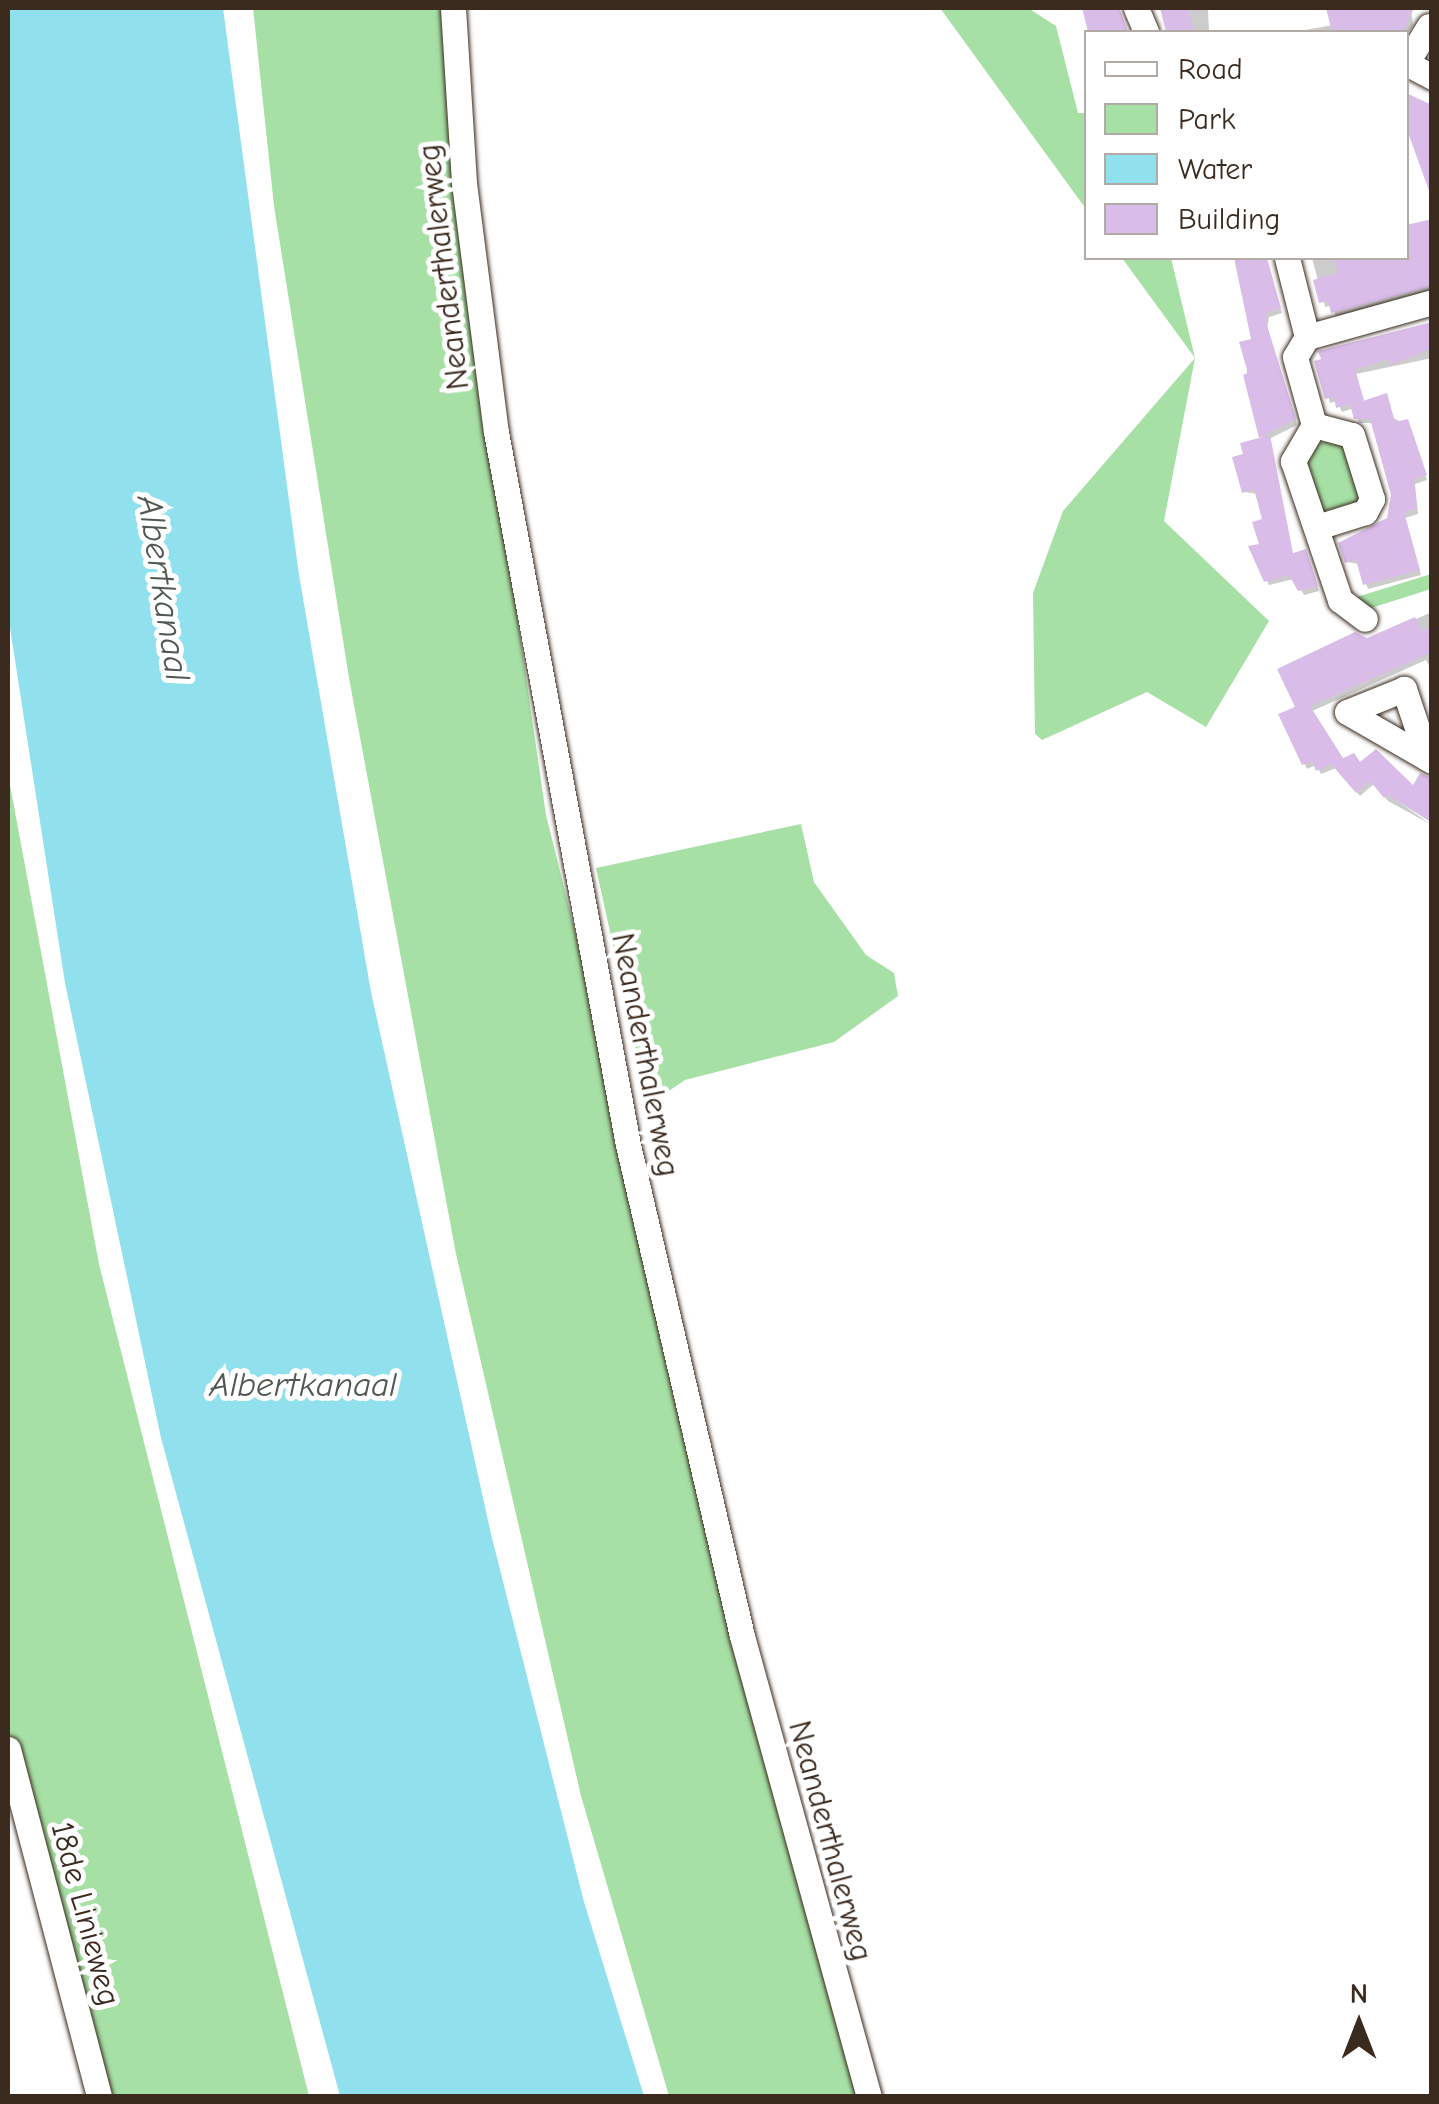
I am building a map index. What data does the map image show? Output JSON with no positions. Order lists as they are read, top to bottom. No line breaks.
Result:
{"streets":{"street":["Neanderthalerweg","18de Linieweg"]},"water":["Albertkanaal"],"legend":["Road","Park","Water","Building"],"north":"top"}
